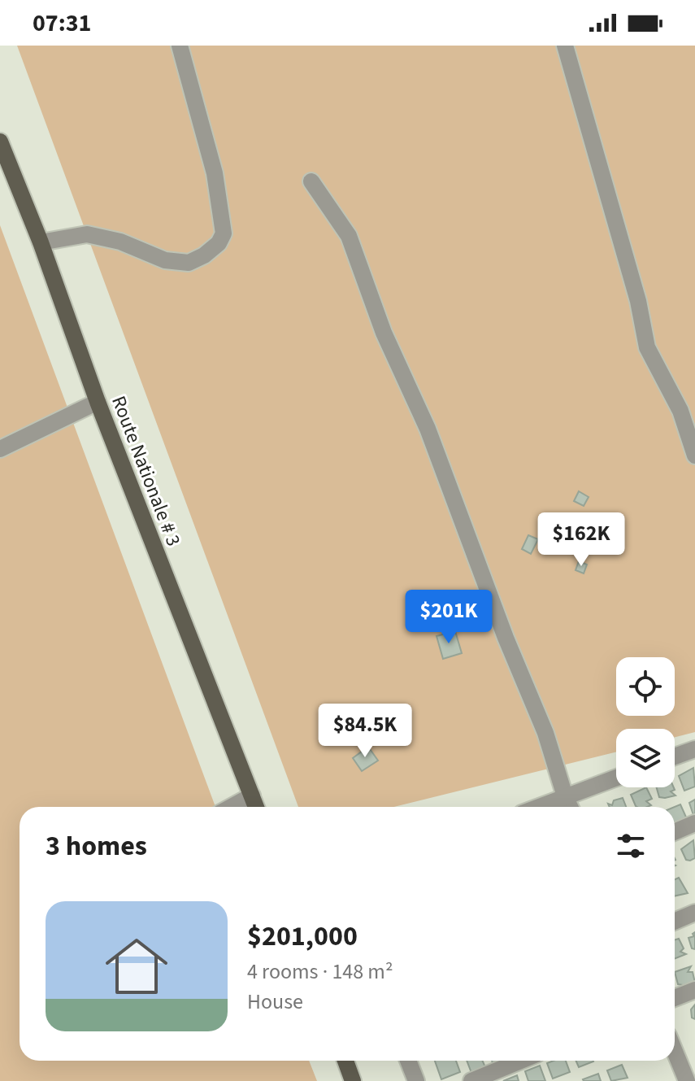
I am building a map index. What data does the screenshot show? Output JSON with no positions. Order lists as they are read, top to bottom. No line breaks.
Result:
{"streets":{"main road":["Route Nationale # 3"]},"page":{"status":"07:31","price":["$162K","$201K","$84.5K"],"heading":"3 homes","list":[{"name":"$201,000","note":"4 rooms · 148 m² · House"}]}}
